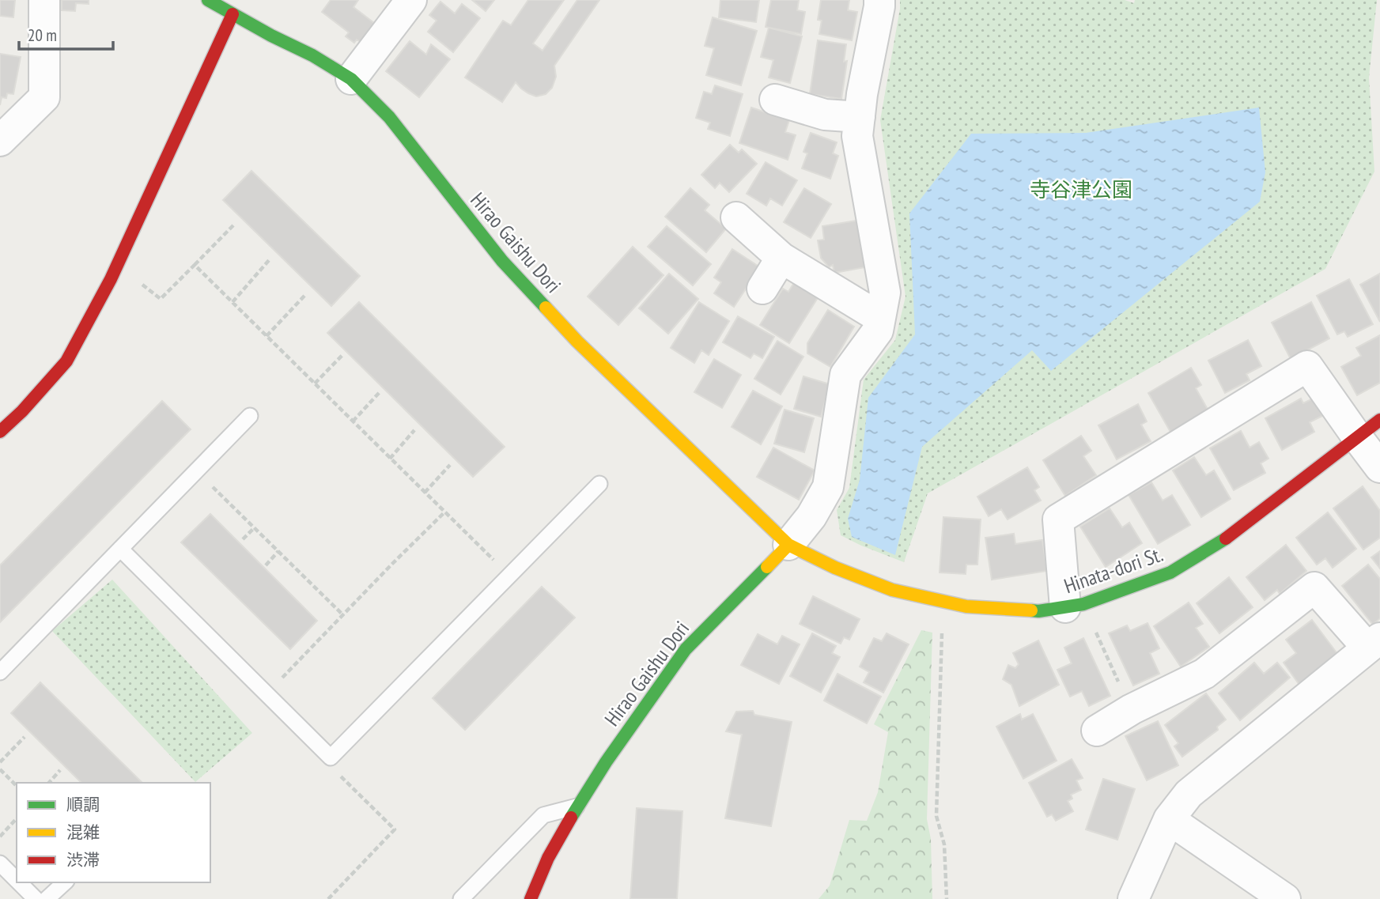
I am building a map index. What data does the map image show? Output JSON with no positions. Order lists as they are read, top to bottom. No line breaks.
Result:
{"streets":{"street":["Hirao Gaishu Dori","Hinata-dori St."]},"crossings":[["Hirao Gaishu Dori","Hinata-dori St."]],"parks":["寺谷津公園"],"legend":["順調","混雑","渋滞"],"scale_bar":"20 m"}
